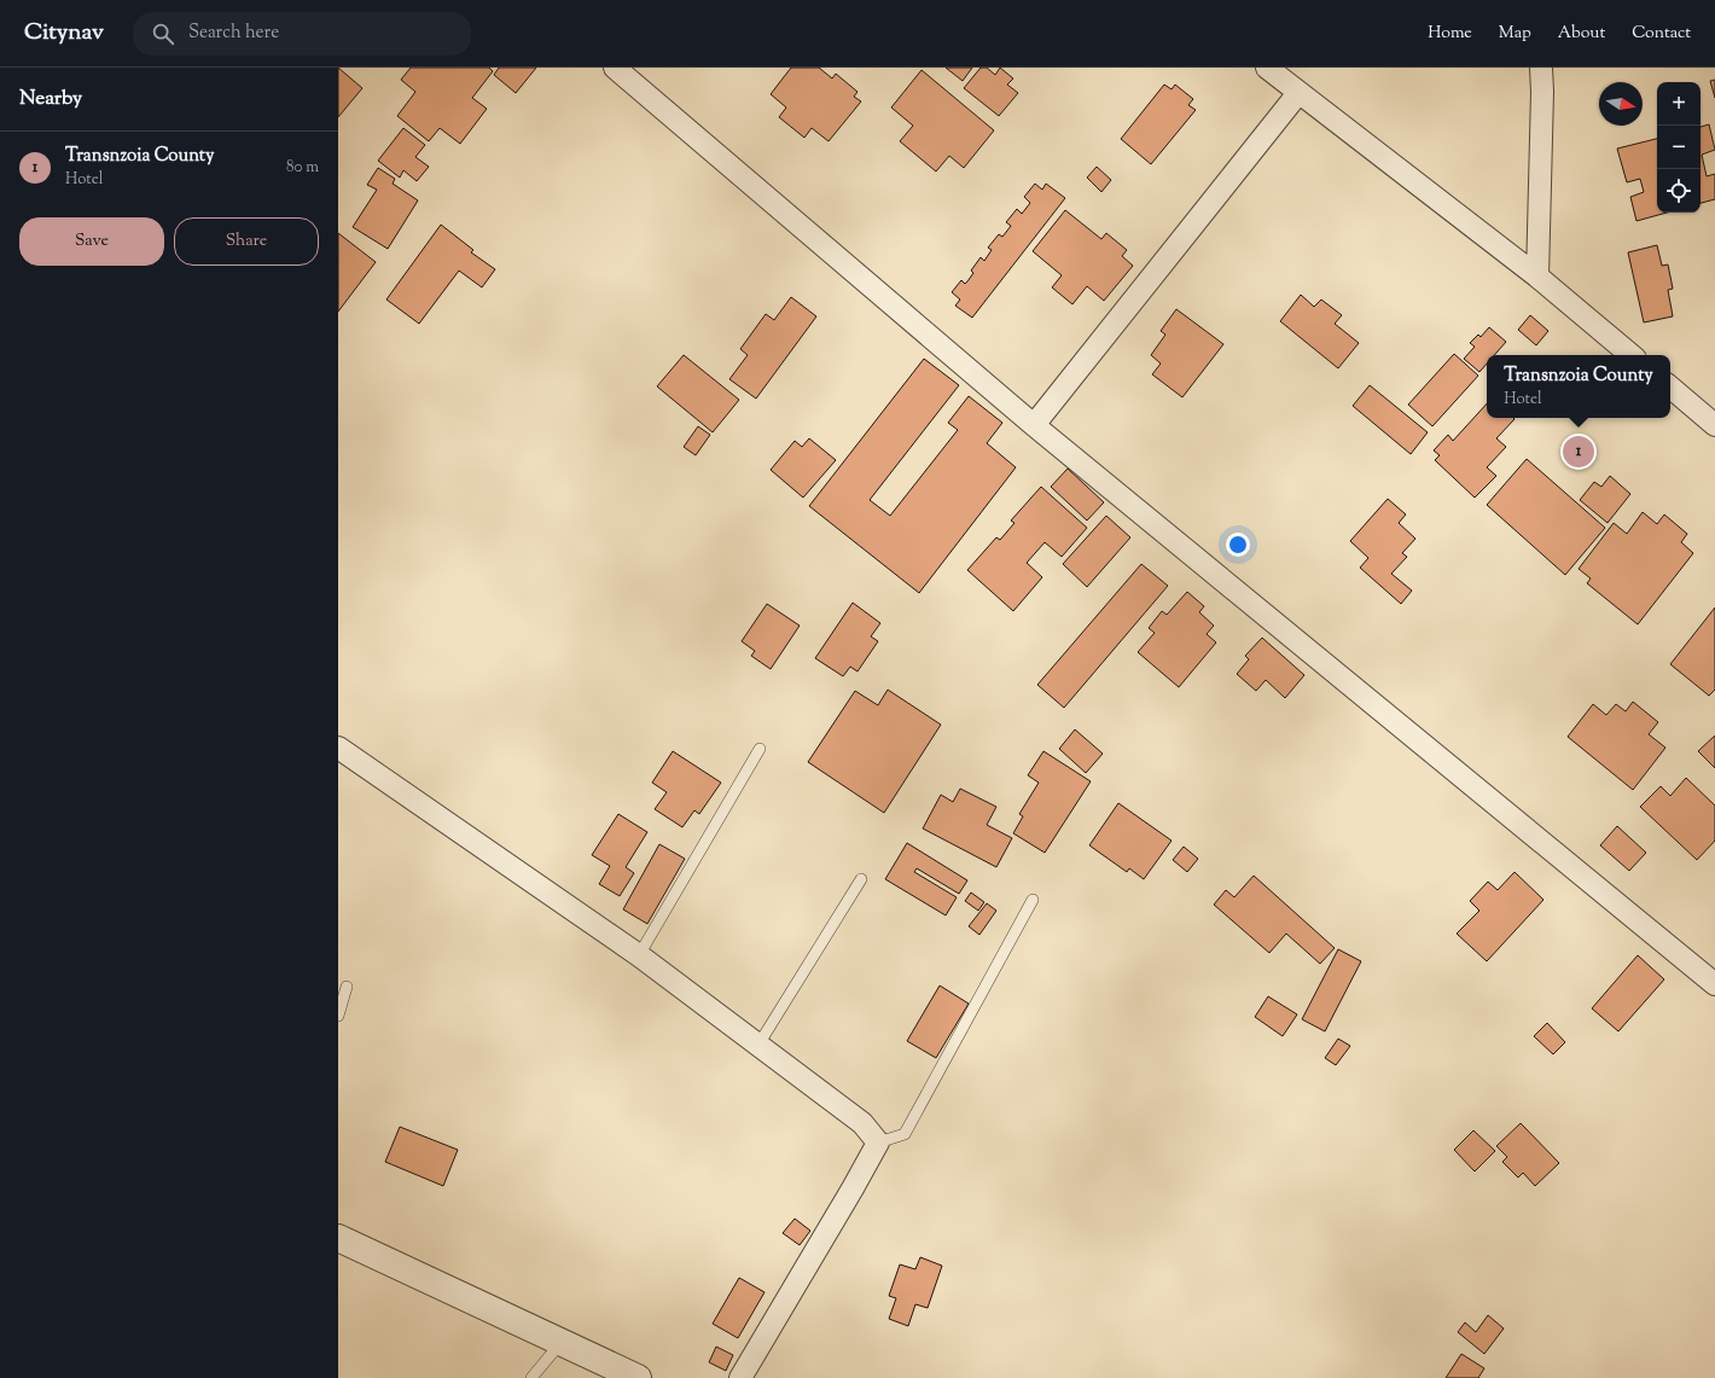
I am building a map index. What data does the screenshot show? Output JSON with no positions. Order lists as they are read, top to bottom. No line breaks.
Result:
{"north":"right","page":{"header":"Citynav","search":"Search here","nav":["Home","Map","About","Contact"],"heading":"Nearby","map_buttons":["+","−"],"list":[{"mark":"1","name":"Transnzoia County","note":"Hotel","value":"80 m"}],"buttons":["Save","Share"],"popup":["Transnzoia County","Hotel"],"pins":"1"}}
